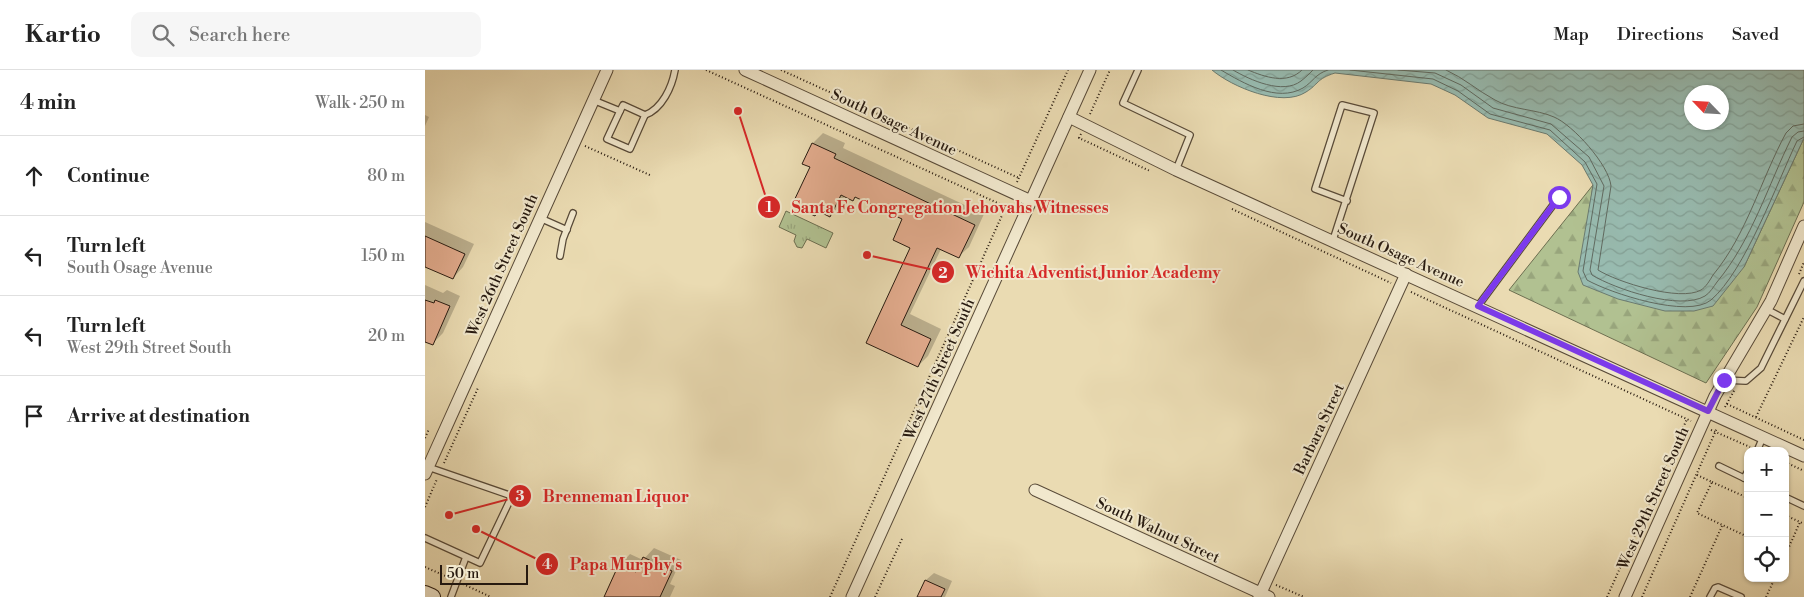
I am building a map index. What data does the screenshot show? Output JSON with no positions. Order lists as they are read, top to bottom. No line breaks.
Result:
{"streets":{"street":["South Osage Avenue","West 26th Street South","West 27th Street South","Barbara Street","West 29th Street South","South Walnut Street"]},"crossings":[["South Osage Avenue","West 27th Street South"],["South Osage Avenue","Barbara Street"],["South Osage Avenue","West 29th Street South"],["Barbara Street","South Walnut Street"]],"places":["Santa Fe Congregation Jehovahs Witnesses","Wichita Adventist Junior Academy","Brenneman Liquor","Papa Murphy's"],"scale_bar":"50 m","north":"top left","page":{"header":"Kartio","search":"Search here","nav":["Map","Directions","Saved"],"heading":["4 min","Walk · 250 m"],"list":[["Continue","80 m"],["Turn left","South Osage Avenue","150 m"],["Turn left","West 29th Street South","20 m"],"Arrive at destination"],"map_buttons":["+","−"],"scale":"50 m"}}
